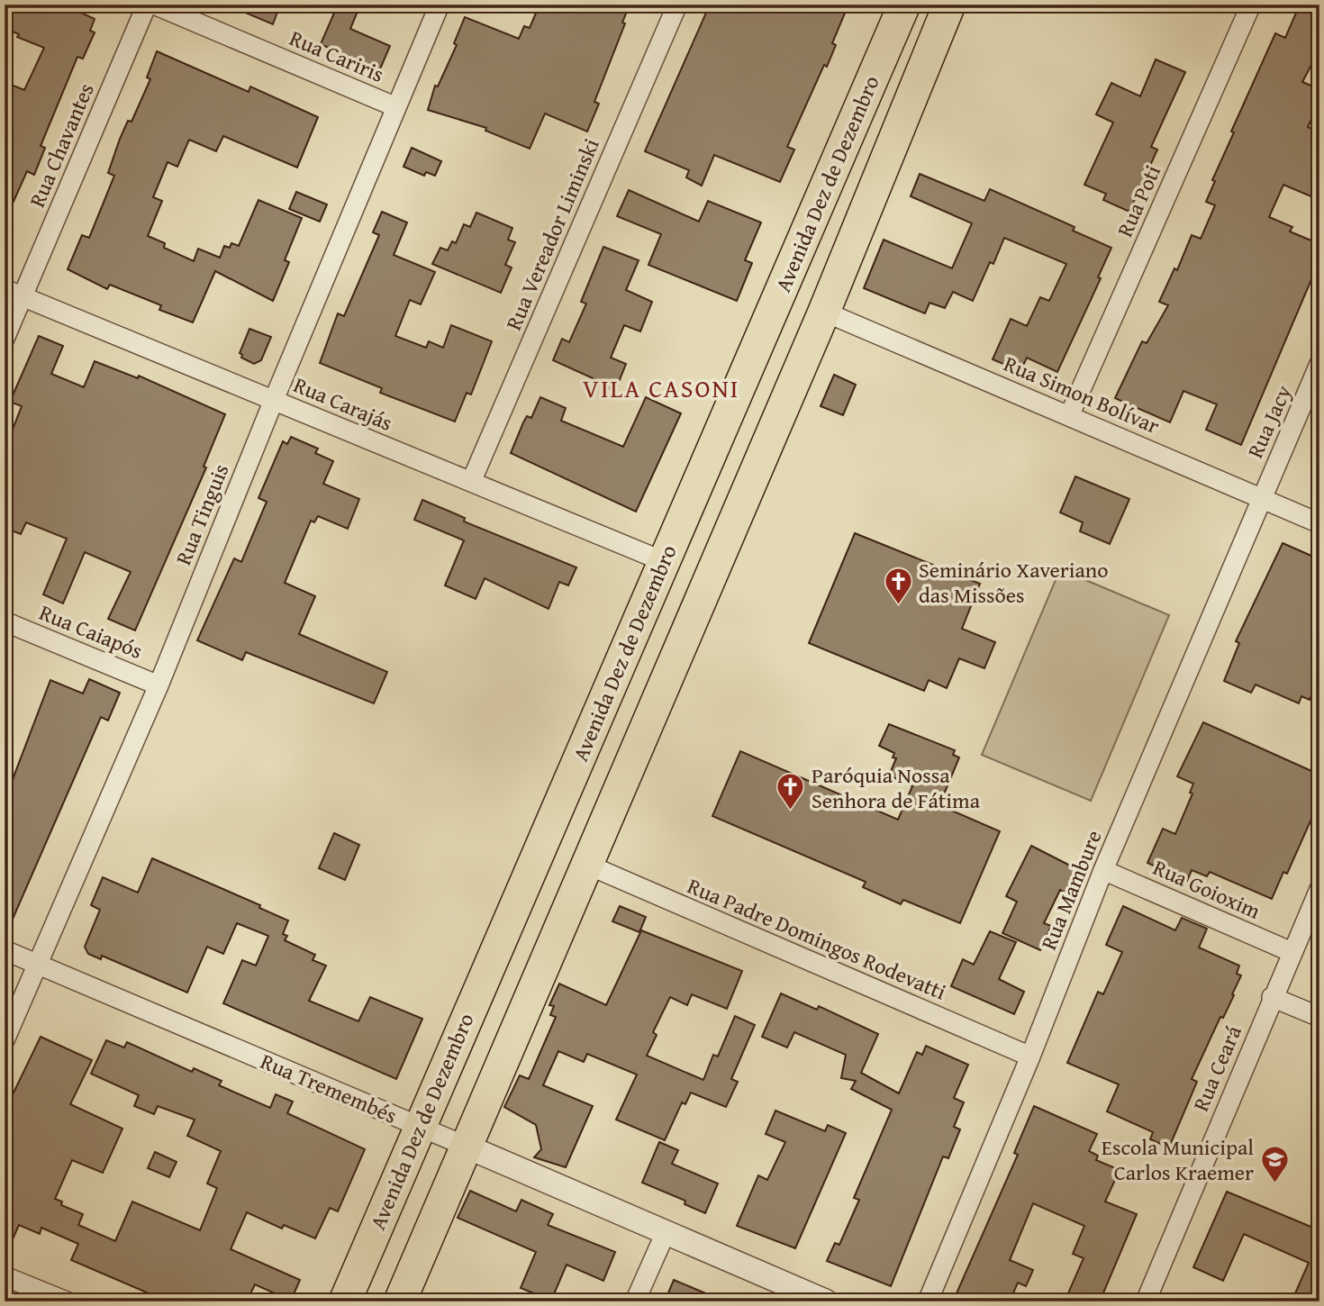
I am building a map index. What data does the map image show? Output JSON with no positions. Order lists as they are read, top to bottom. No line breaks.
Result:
{"streets":{"highway":["Avenida Dez de Dezembro"],"street":["Rua Cariris","Rua Chavantes","Rua Poti","Rua Vereador Liminski","Rua Simon Bolívar","Rua Carajás","Rua Jacy","Rua Tinguis","Rua Caiapós","Rua Goioxim","Rua Mambure","Rua Padre Domingos Rodevatti","Rua Ceará","Rua Tremembés"]},"crossings":[["Rua Cariris","Rua Tinguis"],["Rua Chavantes","Rua Carajás"],["Avenida Dez de Dezembro","Rua Simon Bolívar"],["Avenida Dez de Dezembro","Rua Carajás"],["Avenida Dez de Dezembro","Rua Padre Domingos Rodevatti"],["Avenida Dez de Dezembro","Rua Tremembés"],["Rua Poti","Rua Simon Bolívar"],["Rua Vereador Liminski","Rua Carajás"],["Rua Simon Bolívar","Rua Jacy"],["Rua Simon Bolívar","Rua Mambure"],["Rua Carajás","Rua Tinguis"],["Rua Jacy","Rua Mambure"],["Rua Tinguis","Rua Caiapós"],["Rua Tinguis","Rua Tremembés"],["Rua Goioxim","Rua Mambure"],["Rua Goioxim","Rua Ceará"],["Rua Mambure","Rua Padre Domingos Rodevatti"]],"districts":["VILA CASONI"],"places":{"church":["Seminário Xaveriano das Missões","Paróquia Nossa Senhora de Fátima"],"school or university":["Escola Municipal Carlos Kraemer"]}}
